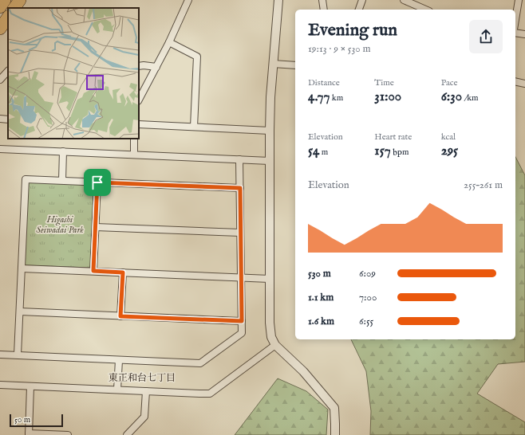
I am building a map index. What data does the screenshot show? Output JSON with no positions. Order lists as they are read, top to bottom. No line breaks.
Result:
{"districts":["東正和台七丁目"],"parks":["Higashi Seiwadai Park"],"scale_bar":"50 m","page":{"heading":["Evening run","19:13 · 9 × 530 m"],"stats":[["Distance","4.77 km"],["Time","31:00"],["Pace","6:30 /km"],["Elevation","54 m"],["Heart rate","157 bpm"],["kcal","295"]],"chart":["Elevation","255–261 m"],"list":[{"name":"530 m","note":"6:09"},{"name":"1.1 km","note":"7:00"},{"name":"1.6 km","note":"6:55"}],"scale":"50 m"}}
